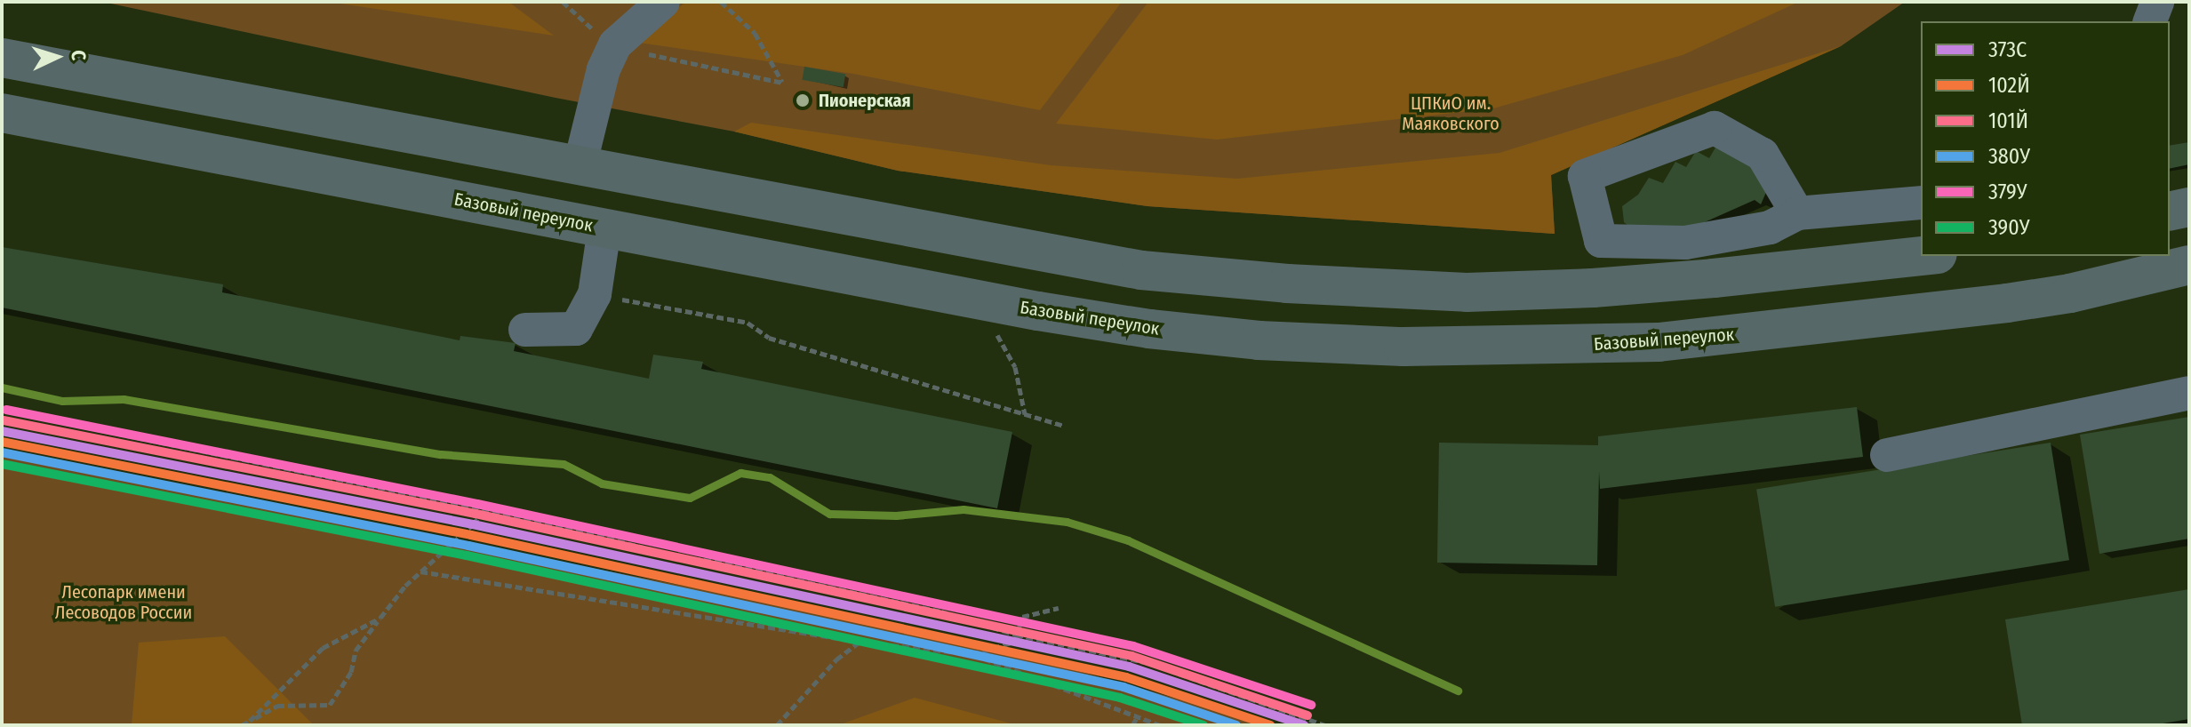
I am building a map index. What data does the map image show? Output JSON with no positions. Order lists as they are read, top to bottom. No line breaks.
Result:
{"streets":{"main road":["Базовый переулок"]},"parks":["ЦПКиО им. Маяковского","Лесопарк имени Лесоводов России"],"places":["Пионерская"],"lines":["transit line 379У","transit line 101Й","transit line 373C","transit line 102Й","transit line 380У","transit line 390У"],"legend":["373C","102Й","101Й","380У","379У","390У"],"north":"right"}
